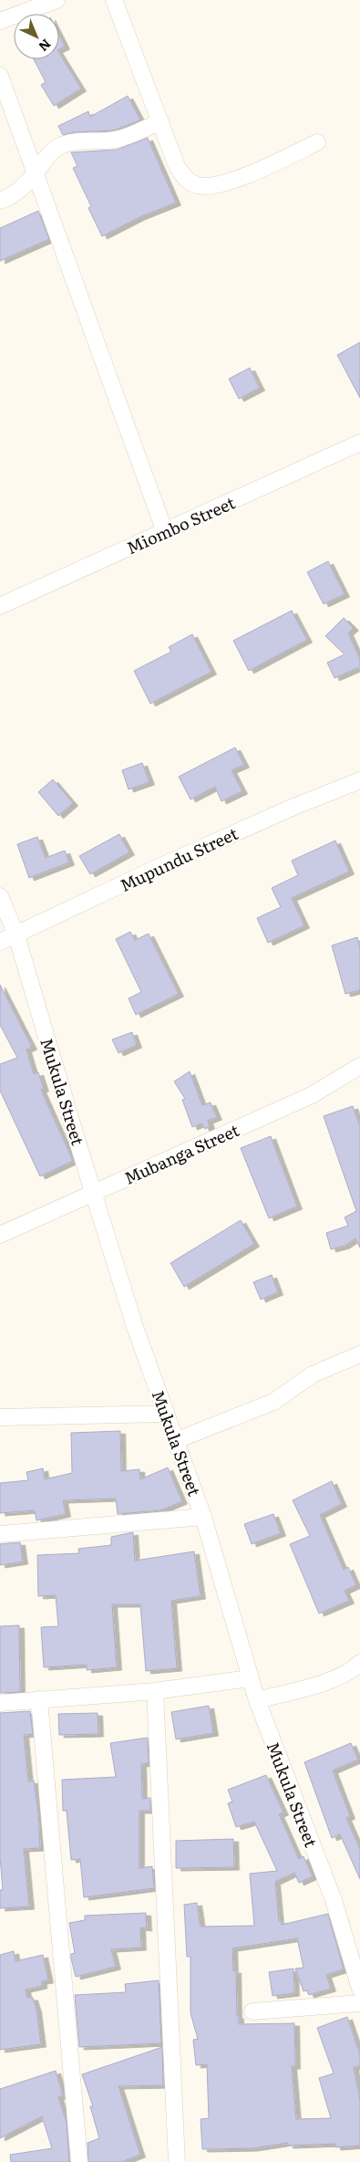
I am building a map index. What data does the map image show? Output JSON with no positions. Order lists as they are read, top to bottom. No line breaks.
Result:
{"streets":{"street":["Miombo Street","Mupundu Street","Mukula Street","Mubanga Street"]},"crossings":[["Mupundu Street","Mukula Street"],["Mukula Street","Mubanga Street"]],"north":"bottom right"}
